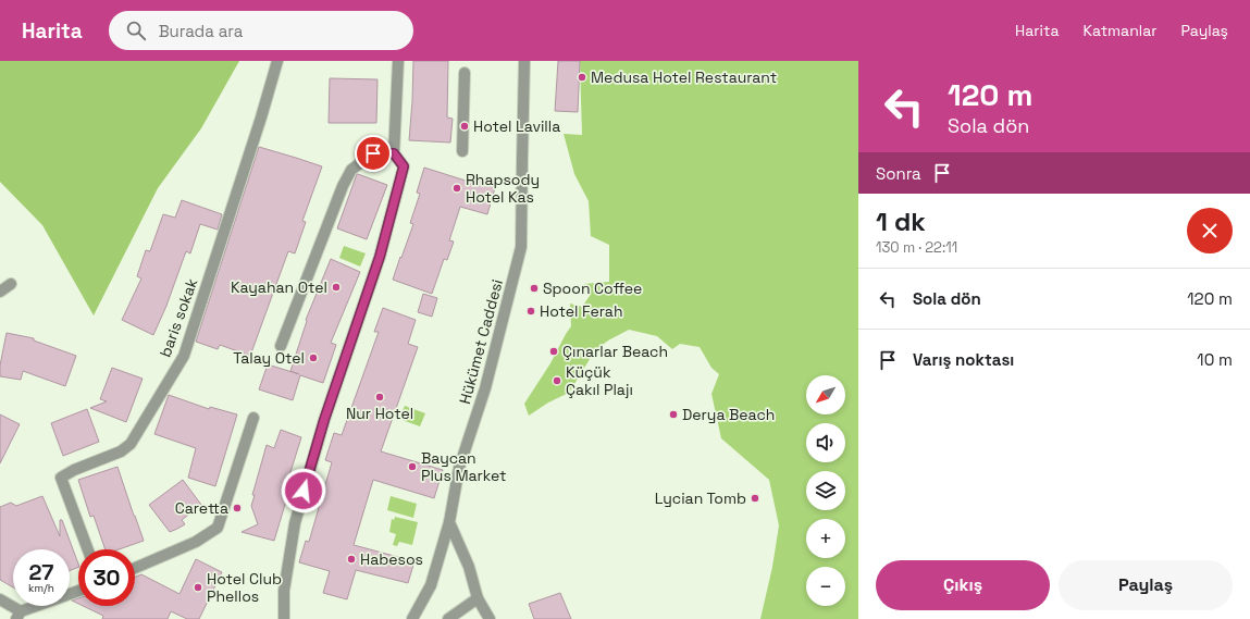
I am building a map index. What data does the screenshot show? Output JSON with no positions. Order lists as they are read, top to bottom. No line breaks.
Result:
{"streets":{"street":["baris sokak","Hükümet Caddesi"]},"places":["Medusa Hotel Restaurant","Hotel Lavilla","Rhapsody Hotel Kas","Kayahan Otel","Spoon Coffee","Hotel Ferah","Çınarlar Beach","Talay Otel","Küçük Çakıl Plajı","Nur Hotel","Derya Beach","Baycan Plus Market","Lycian Tomb","Caretta","Habesos","Hotel Club Phellos"],"north":"bottom left","page":{"header":"Harita","search":"Burada ara","nav":["Harita","Katmanlar","Paylaş"],"turn":["120 m","Sola dön"],"then":"Sonra","heading":["1 dk","130 m · 22:11"],"list":[{"name":"Sola dön","value":"120 m"},{"name":"Varış noktası","value":"10 m"}],"map_buttons":["+","−"],"speed":"27 km/h","limit":"30","buttons":["Çıkış","Paylaş"]}}
